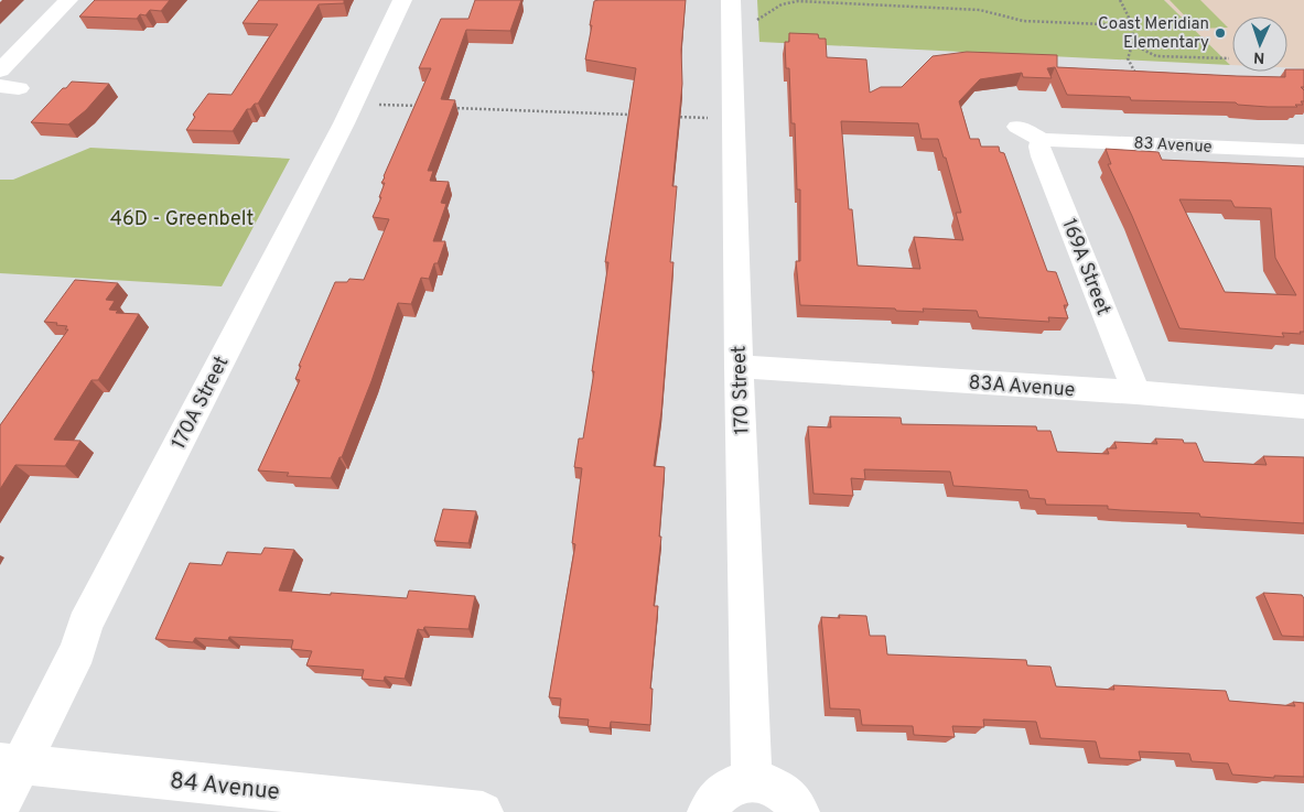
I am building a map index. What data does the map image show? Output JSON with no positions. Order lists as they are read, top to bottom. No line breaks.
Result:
{"streets":{"street":["83 Avenue","169A Street","83A Avenue","170 Street","170A Street","84 Avenue"]},"crossings":[["83 Avenue","169A Street"],["169A Street","83A Avenue"],["83A Avenue","170 Street"],["170A Street","84 Avenue"]],"parks":["46D - Greenbelt"],"places":["Coast Meridian Elementary"],"north":"bottom"}
